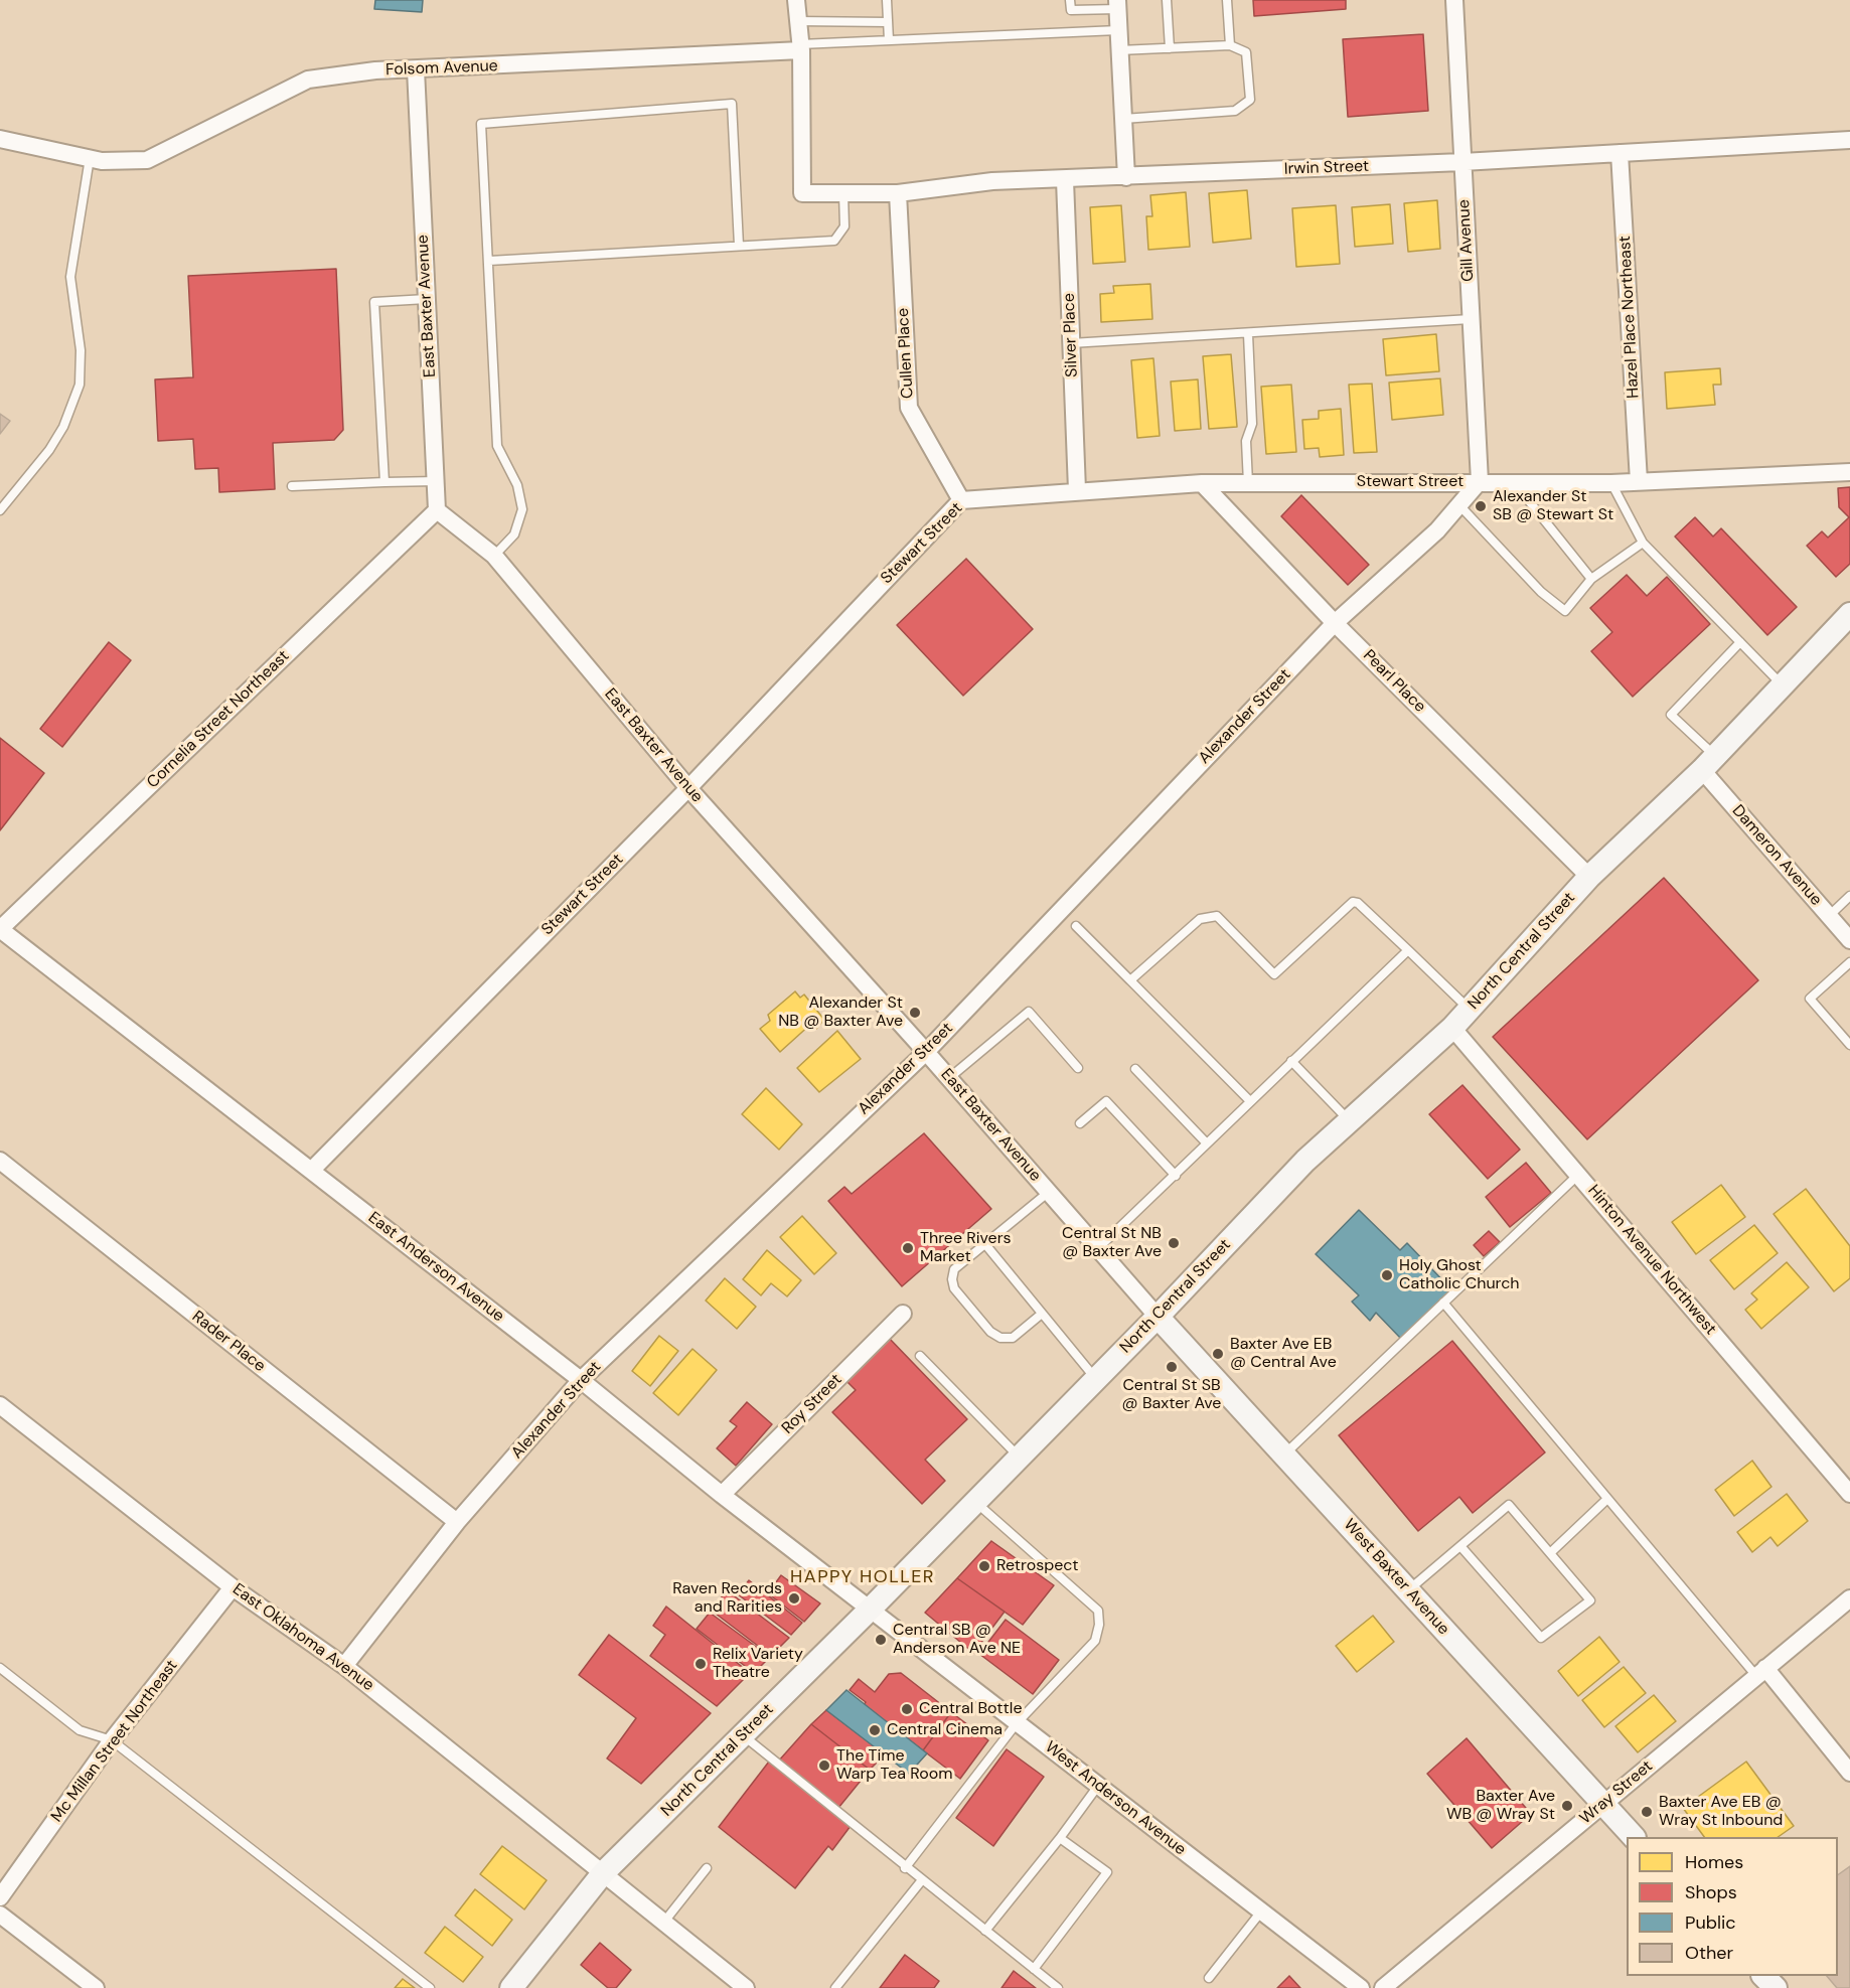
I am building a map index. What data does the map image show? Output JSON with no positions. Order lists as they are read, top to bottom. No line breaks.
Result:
{"streets":{"main road":["North Central Street","West Baxter Avenue"],"street":["Folsom Avenue","Irwin Street","Gill Avenue","East Baxter Avenue","Hazel Place Northeast","Silver Place","Cullen Place","Stewart Street","Pearl Place","Alexander Street","Cornelia Street Northeast","Dameron Avenue","Hinton Avenue Northwest","East Anderson Avenue","Rader Place","Roy Street","East Oklahoma Avenue","Mc Millan Street Northeast","Wray Street","West Anderson Avenue"]},"crossings":[["Folsom Avenue","Irwin Street"],["Folsom Avenue","East Baxter Avenue"],["Irwin Street","Gill Avenue"],["Irwin Street","Hazel Place Northeast"],["Irwin Street","Silver Place"],["Irwin Street","Cullen Place"],["Gill Avenue","Stewart Street"],["Gill Avenue","Alexander Street"],["East Baxter Avenue","Stewart Street"],["East Baxter Avenue","Alexander Street"],["East Baxter Avenue","Cornelia Street Northeast"],["East Baxter Avenue","North Central Street"],["East Baxter Avenue","West Baxter Avenue"],["Hazel Place Northeast","Stewart Street"],["Silver Place","Stewart Street"],["Cullen Place","Stewart Street"],["Stewart Street","Pearl Place"],["Stewart Street","Alexander Street"],["Stewart Street","East Anderson Avenue"],["Pearl Place","Alexander Street"],["Pearl Place","North Central Street"],["Alexander Street","East Anderson Avenue"],["Alexander Street","Rader Place"],["Alexander Street","East Oklahoma Avenue"],["Cornelia Street Northeast","East Anderson Avenue"],["Dameron Avenue","North Central Street"],["North Central Street","Hinton Avenue Northwest"],["North Central Street","East Anderson Avenue"],["North Central Street","West Baxter Avenue"],["North Central Street","East Oklahoma Avenue"],["North Central Street","West Anderson Avenue"],["East Anderson Avenue","Roy Street"],["East Anderson Avenue","West Anderson Avenue"],["West Baxter Avenue","Wray Street"],["East Oklahoma Avenue","Mc Millan Street Northeast"]],"districts":["HAPPY HOLLER"],"places":["Alexander St SB @ Stewart St","Alexander St NB @ Baxter Ave","Central St NB @ Baxter Ave","Three Rivers Market","Holy Ghost Catholic Church","Baxter Ave EB @ Central Ave","Central St SB @ Baxter Ave","Retrospect","Raven Records and Rarities","Central SB @ Anderson Ave NE","Relix Variety Theatre","Central Bottle","Central Cinema","The Time Warp Tea Room","Baxter Ave WB @ Wray St","Baxter Ave EB @ Wray St Inbound"],"legend":["Homes","Shops","Public","Other"]}
